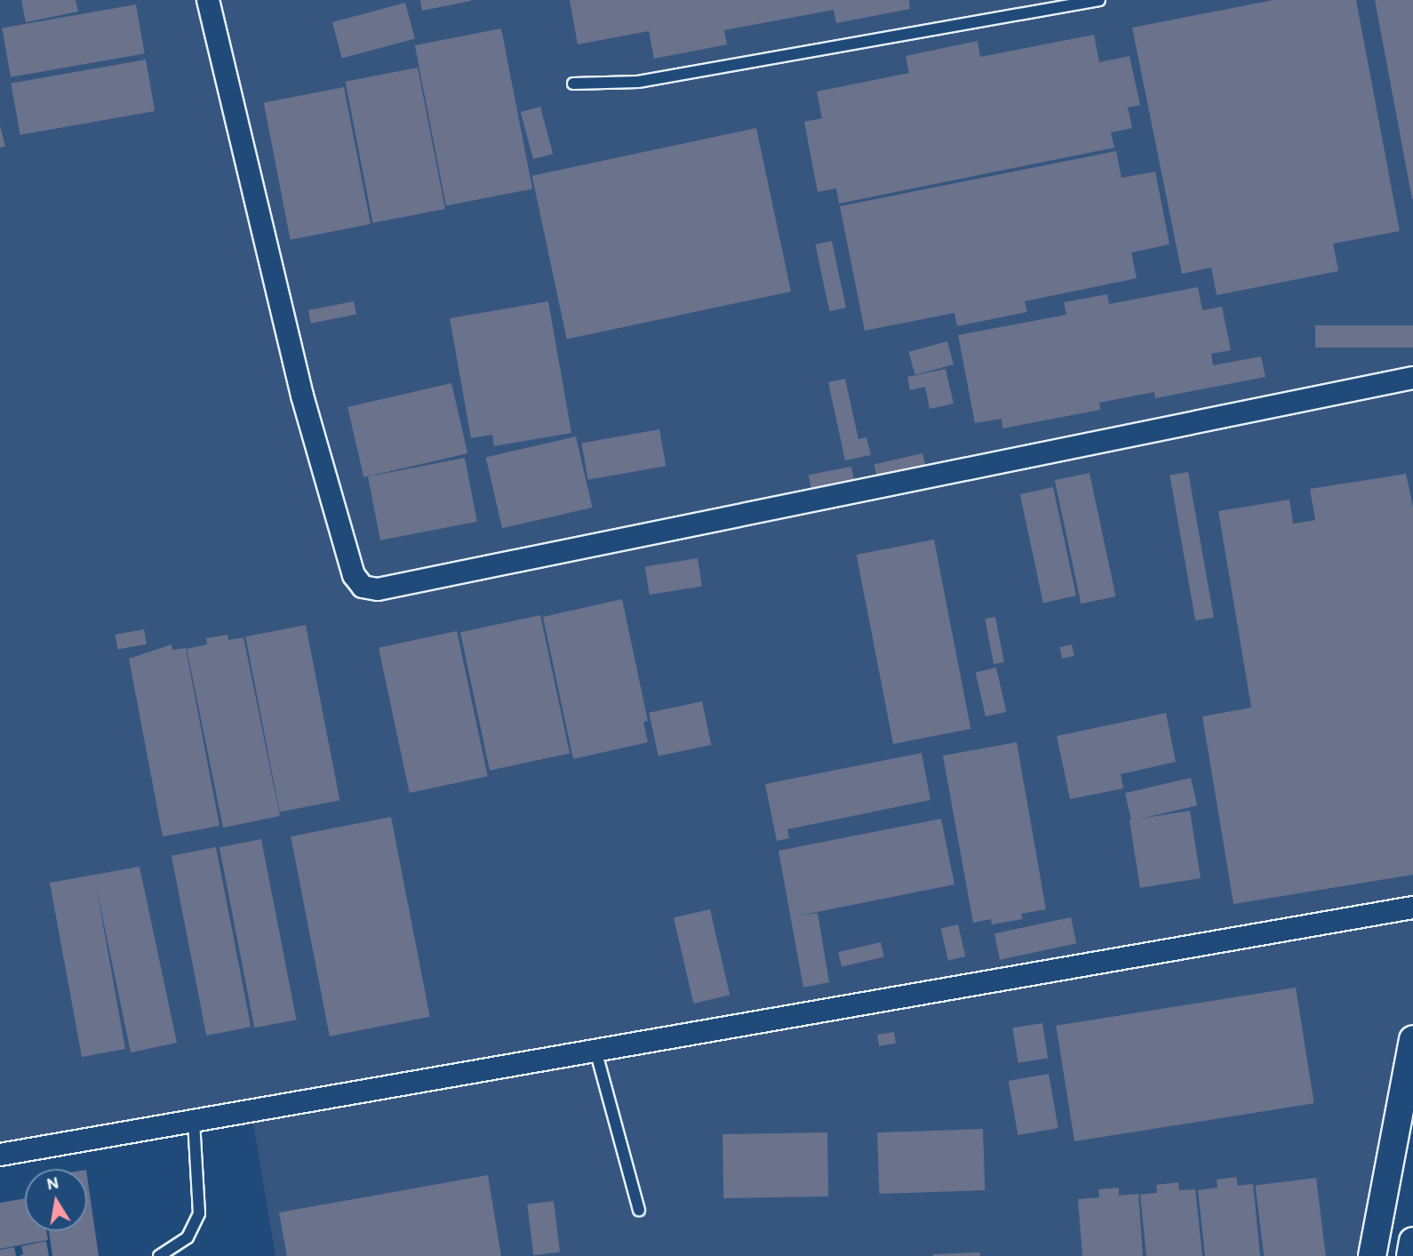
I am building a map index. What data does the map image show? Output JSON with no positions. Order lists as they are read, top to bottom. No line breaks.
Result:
{"north":"top"}
